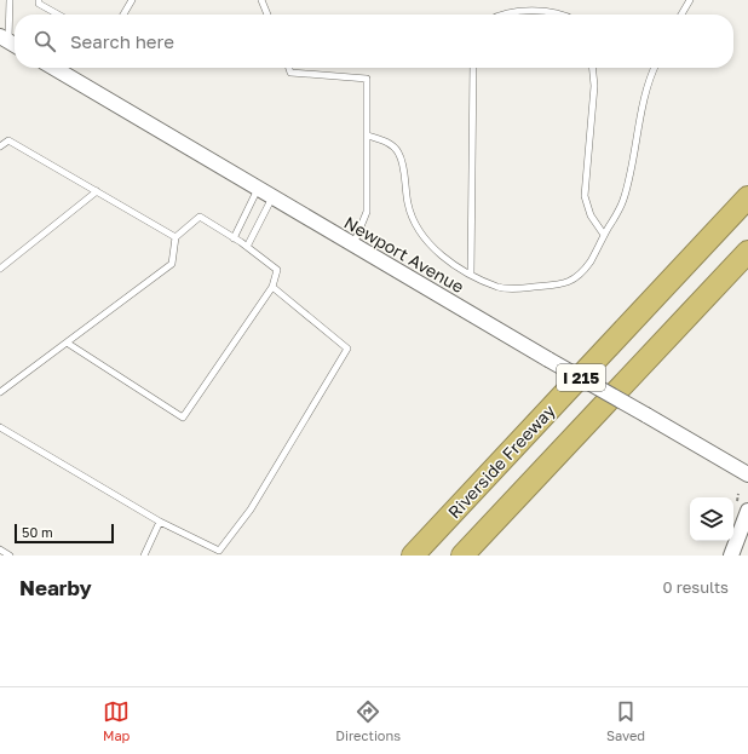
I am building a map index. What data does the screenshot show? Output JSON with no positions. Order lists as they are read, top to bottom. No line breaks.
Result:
{"streets":{"highway":["I 215","Riverside Freeway"],"street":["Newport Avenue"]},"scale_bar":"50 m","page":{"search":"Search here","scale":"50 m","heading":["Nearby","0 results"],"nav":["Map","Directions","Saved"]}}
